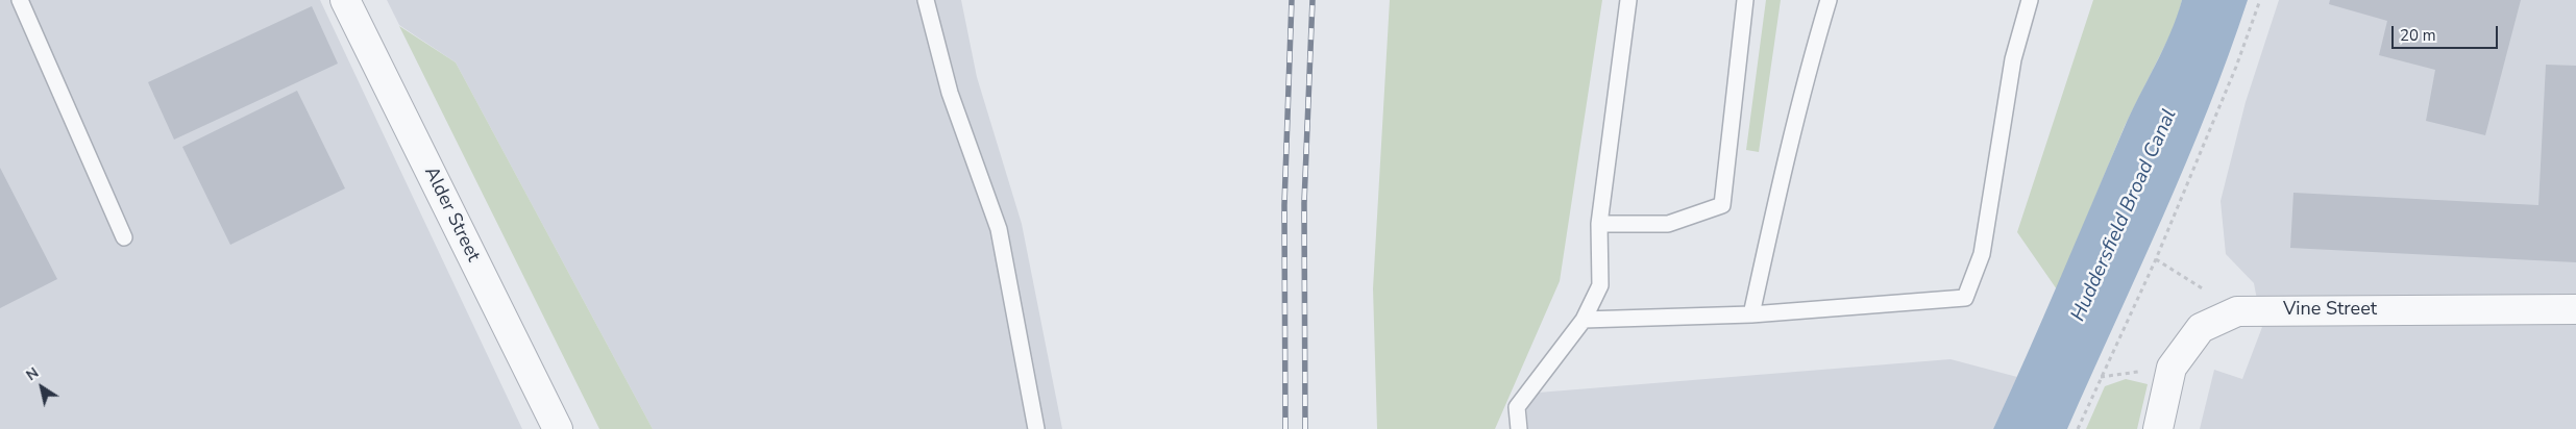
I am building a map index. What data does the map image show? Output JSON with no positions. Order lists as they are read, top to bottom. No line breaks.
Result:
{"streets":{"street":["Alder Street","Vine Street"]},"water":["Huddersfield Broad Canal"],"scale_bar":"20 m","north":"top left"}
